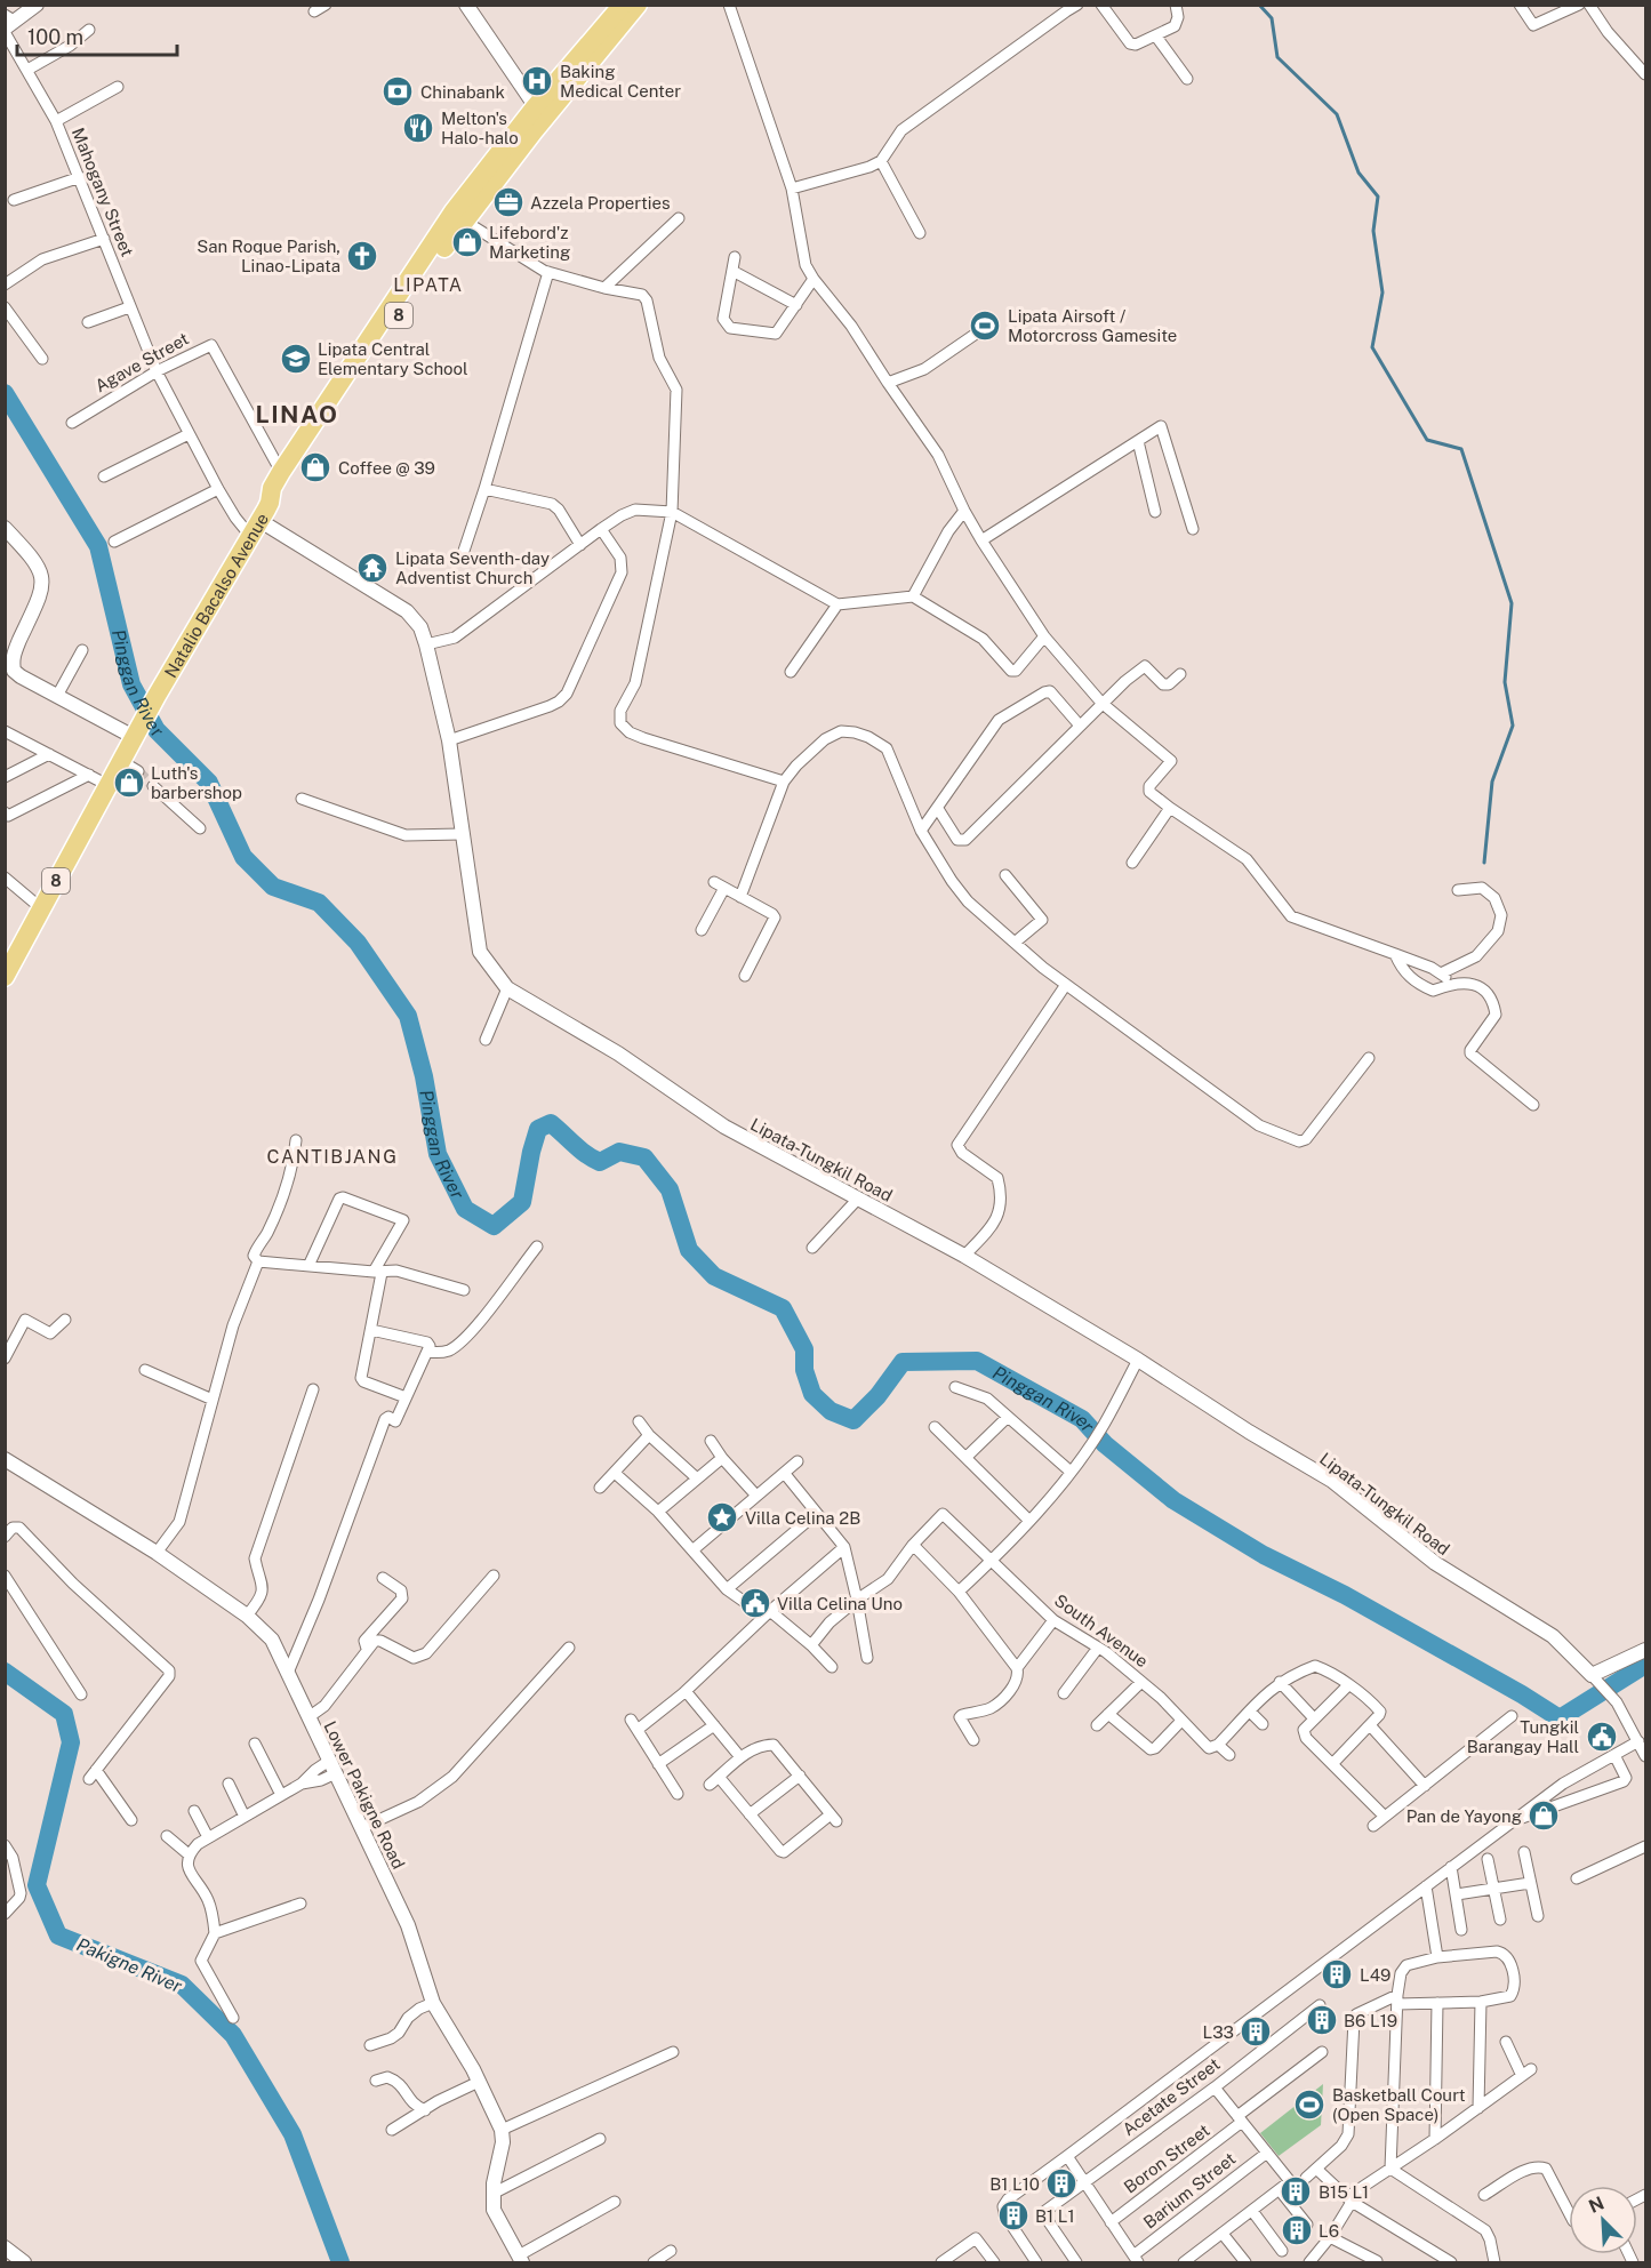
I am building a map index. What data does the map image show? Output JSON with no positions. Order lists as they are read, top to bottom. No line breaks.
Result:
{"streets":{"highway":["8","Natalio Bacalso Avenue"],"street":["Mahogany Street","Agave Street","Lipata-Tungkil Road","South Avenue","Lower Pakigne Road","Acetate Street","Boron Street","Barium Street"]},"crossings":[["Mahogany Street","Agave Street"],["Mahogany Street","Natalio Bacalso Avenue"],["Mahogany Street","Lipata-Tungkil Road"],["Agave Street","Natalio Bacalso Avenue"],["Natalio Bacalso Avenue","Lipata-Tungkil Road"]],"districts":["LIPATA","LINAO","CANTIBJANG"],"water":["Pinggan River","Pakigne River"],"places":{"hospital":["Baking Medical Center"],"bank":["Chinabank"],"restaurant":["Melton's Halo-halo"],"office":["Azzela Properties"],"shop":["Lifebord'z Marketing","Coffee @ 39","Luth's barbershop","Pan de Yayong"],"church":["San Roque Parish, Linao-Lipata"],"sports":["Lipata Airsoft / Motorcross Gamesite","Basketball Court (Open Space)"],"school or university":["Lipata Central Elementary School"],"temple":["Lipata Seventh-day Adventist Church"],"place":["Villa Celina 2B"],"public building":["Villa Celina Uno","Tungkil Barangay Hall"],"building":["L49","B6 L19","L33","B1 L10","B15 L1","B1 L1","L6"]},"scale_bar":"100 m","north":"top left"}
